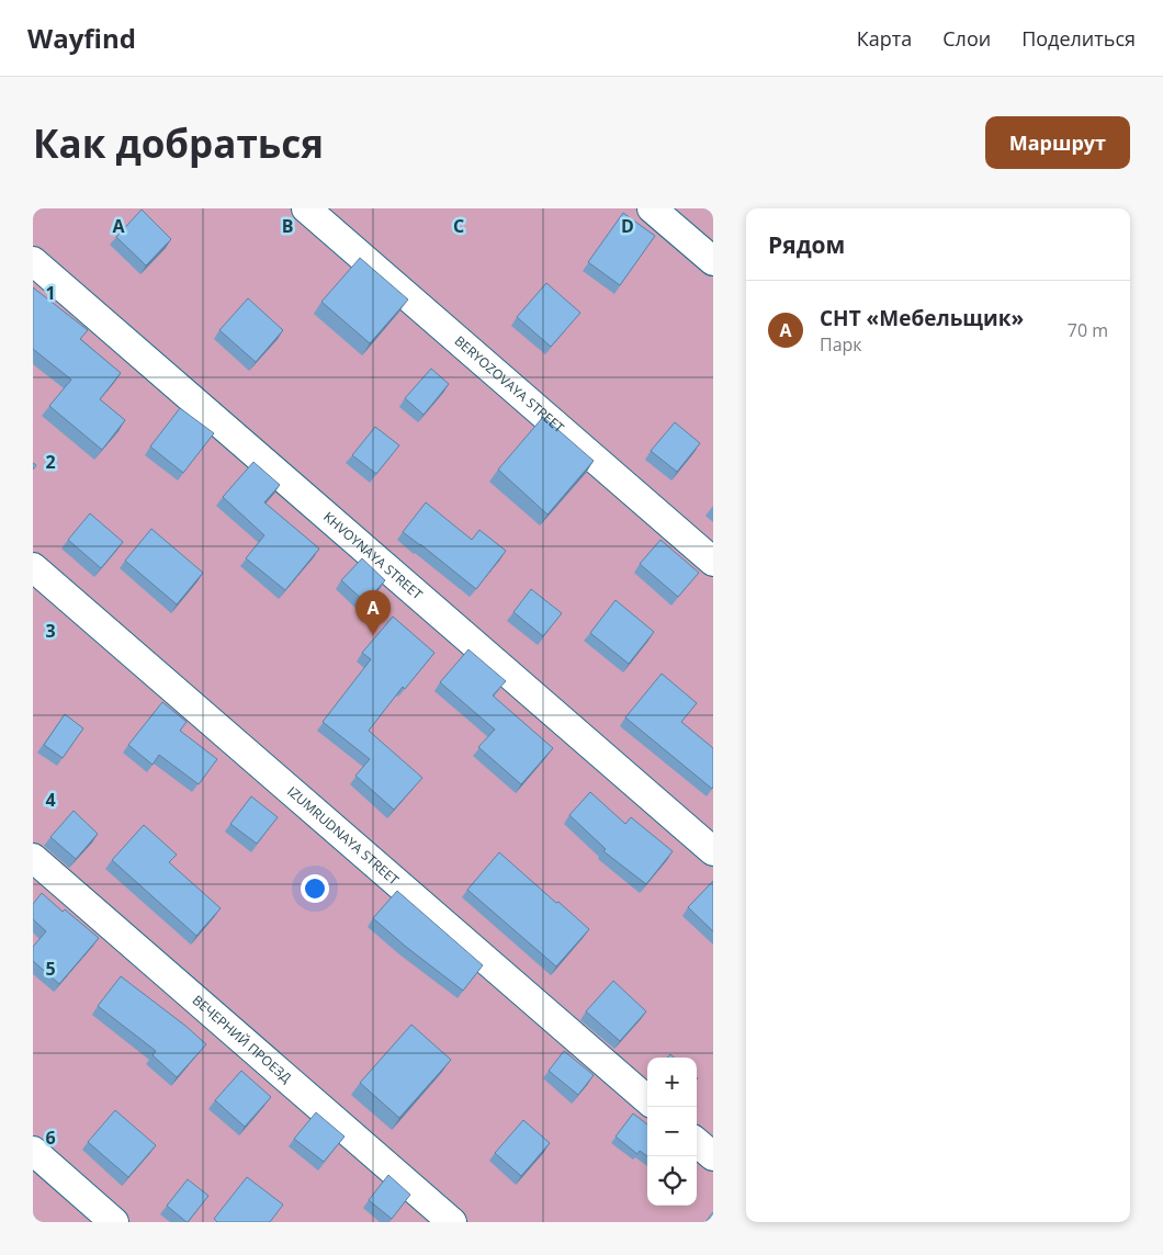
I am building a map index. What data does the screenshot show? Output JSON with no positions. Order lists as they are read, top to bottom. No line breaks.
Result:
{"streets":{"street":["BERYOZOVAYA STREET","KHVOYNAYA STREET","IZUMRUDNAYA STREET","ВЕЧЕРНИЙ ПРОЕЗД"]},"page":{"header":"Wayfind","nav":["Карта","Слои","Поделиться"],"buttons":"Маршрут","title":"Как добраться","heading":"Рядом","list":[{"mark":"A","name":"СНТ «Мебельщик»","note":"Парк","value":"70 m"}],"pins":"A","map_buttons":["+","−"]},"grid":{"columns":["A","B","C","D"],"rows":["1","2","3","4","5","6"]}}
